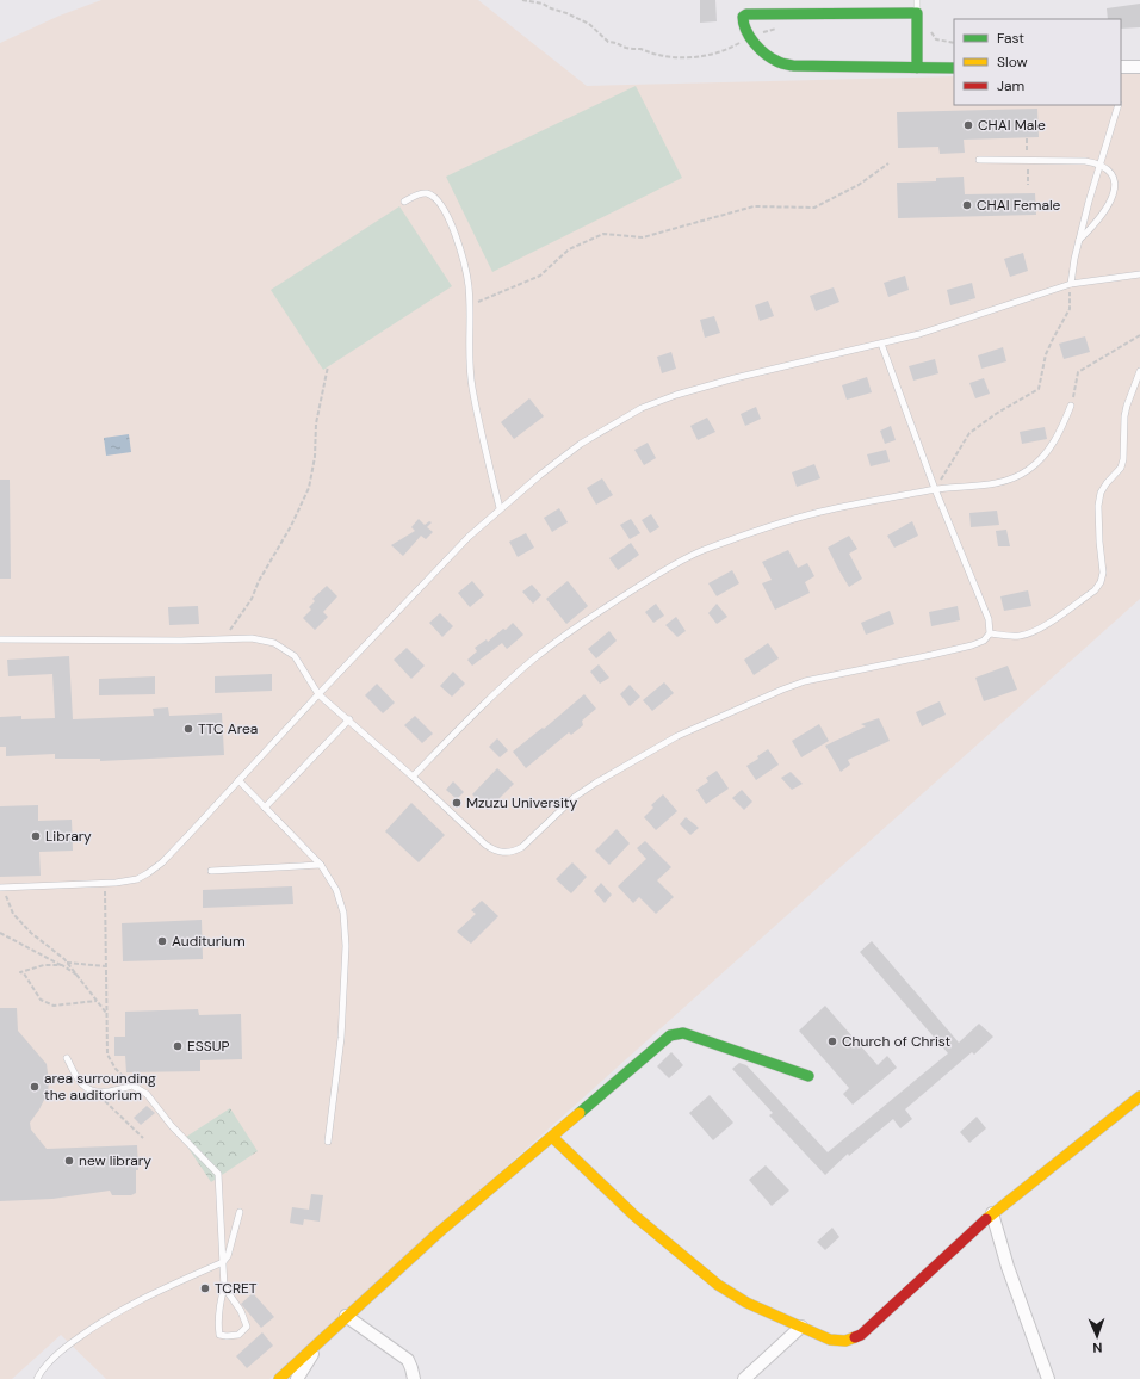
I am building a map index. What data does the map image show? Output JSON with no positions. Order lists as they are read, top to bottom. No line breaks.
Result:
{"places":["CHAI Male","CHAI Female","TTC Area","Mzuzu University","Library","Auditurium","Church of Christ","ESSUP","area surrounding the auditorium","new library","TCRET"],"legend":["Fast","Slow","Jam"],"north":"bottom"}
